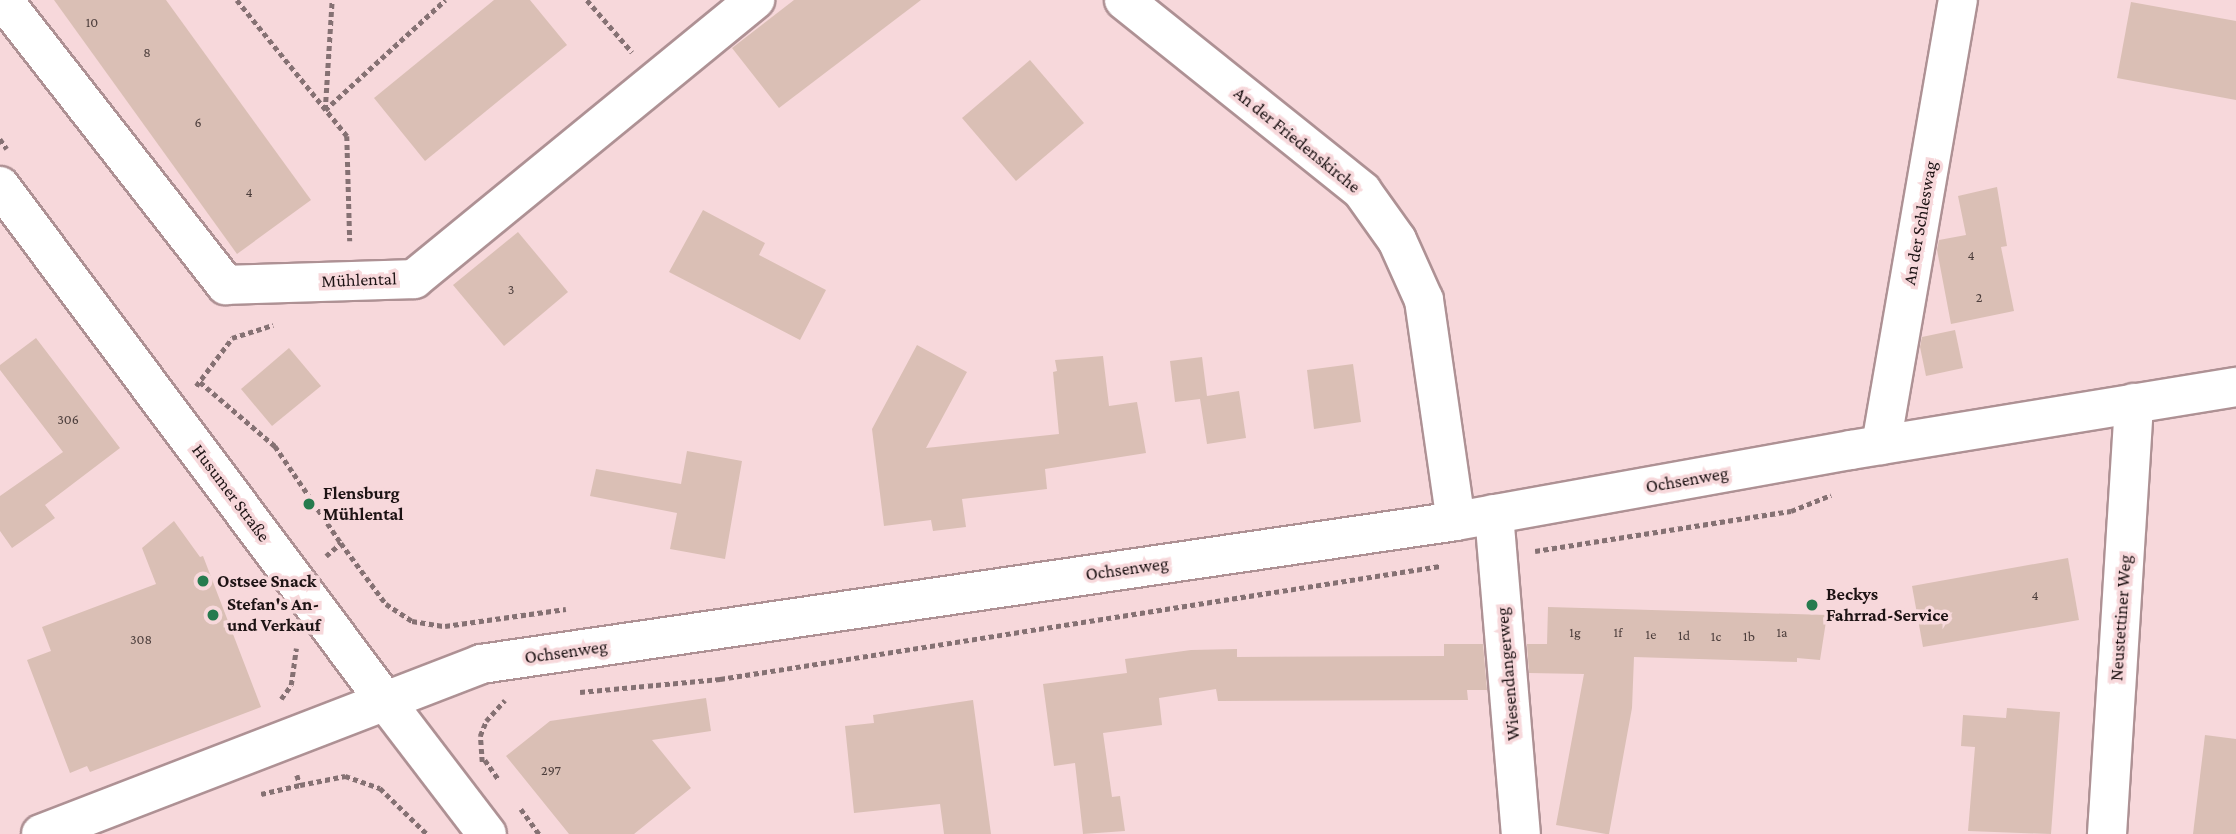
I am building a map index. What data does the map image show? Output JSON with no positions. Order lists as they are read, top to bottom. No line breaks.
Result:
{"streets":{"street":["An der Friedenskirche","An der Schleswag","Mühlental","Ochsenweg","Husumer Straße","Neustettiner Weg","Wiesendangerweg"]},"crossings":[["An der Friedenskirche","Ochsenweg"],["An der Schleswag","Ochsenweg"],["Ochsenweg","Husumer Straße"],["Ochsenweg","Neustettiner Weg"],["Ochsenweg","Wiesendangerweg"]],"places":["Flensburg Mühlental","Ostsee Snack","Beckys Fahrrad-Service","Stefan's An- und Verkauf"],"house_numbers":["10","8","6","4","4","3","2","306","4","1g","1f","1a","1e","1d","1c","1b","308","297"]}
